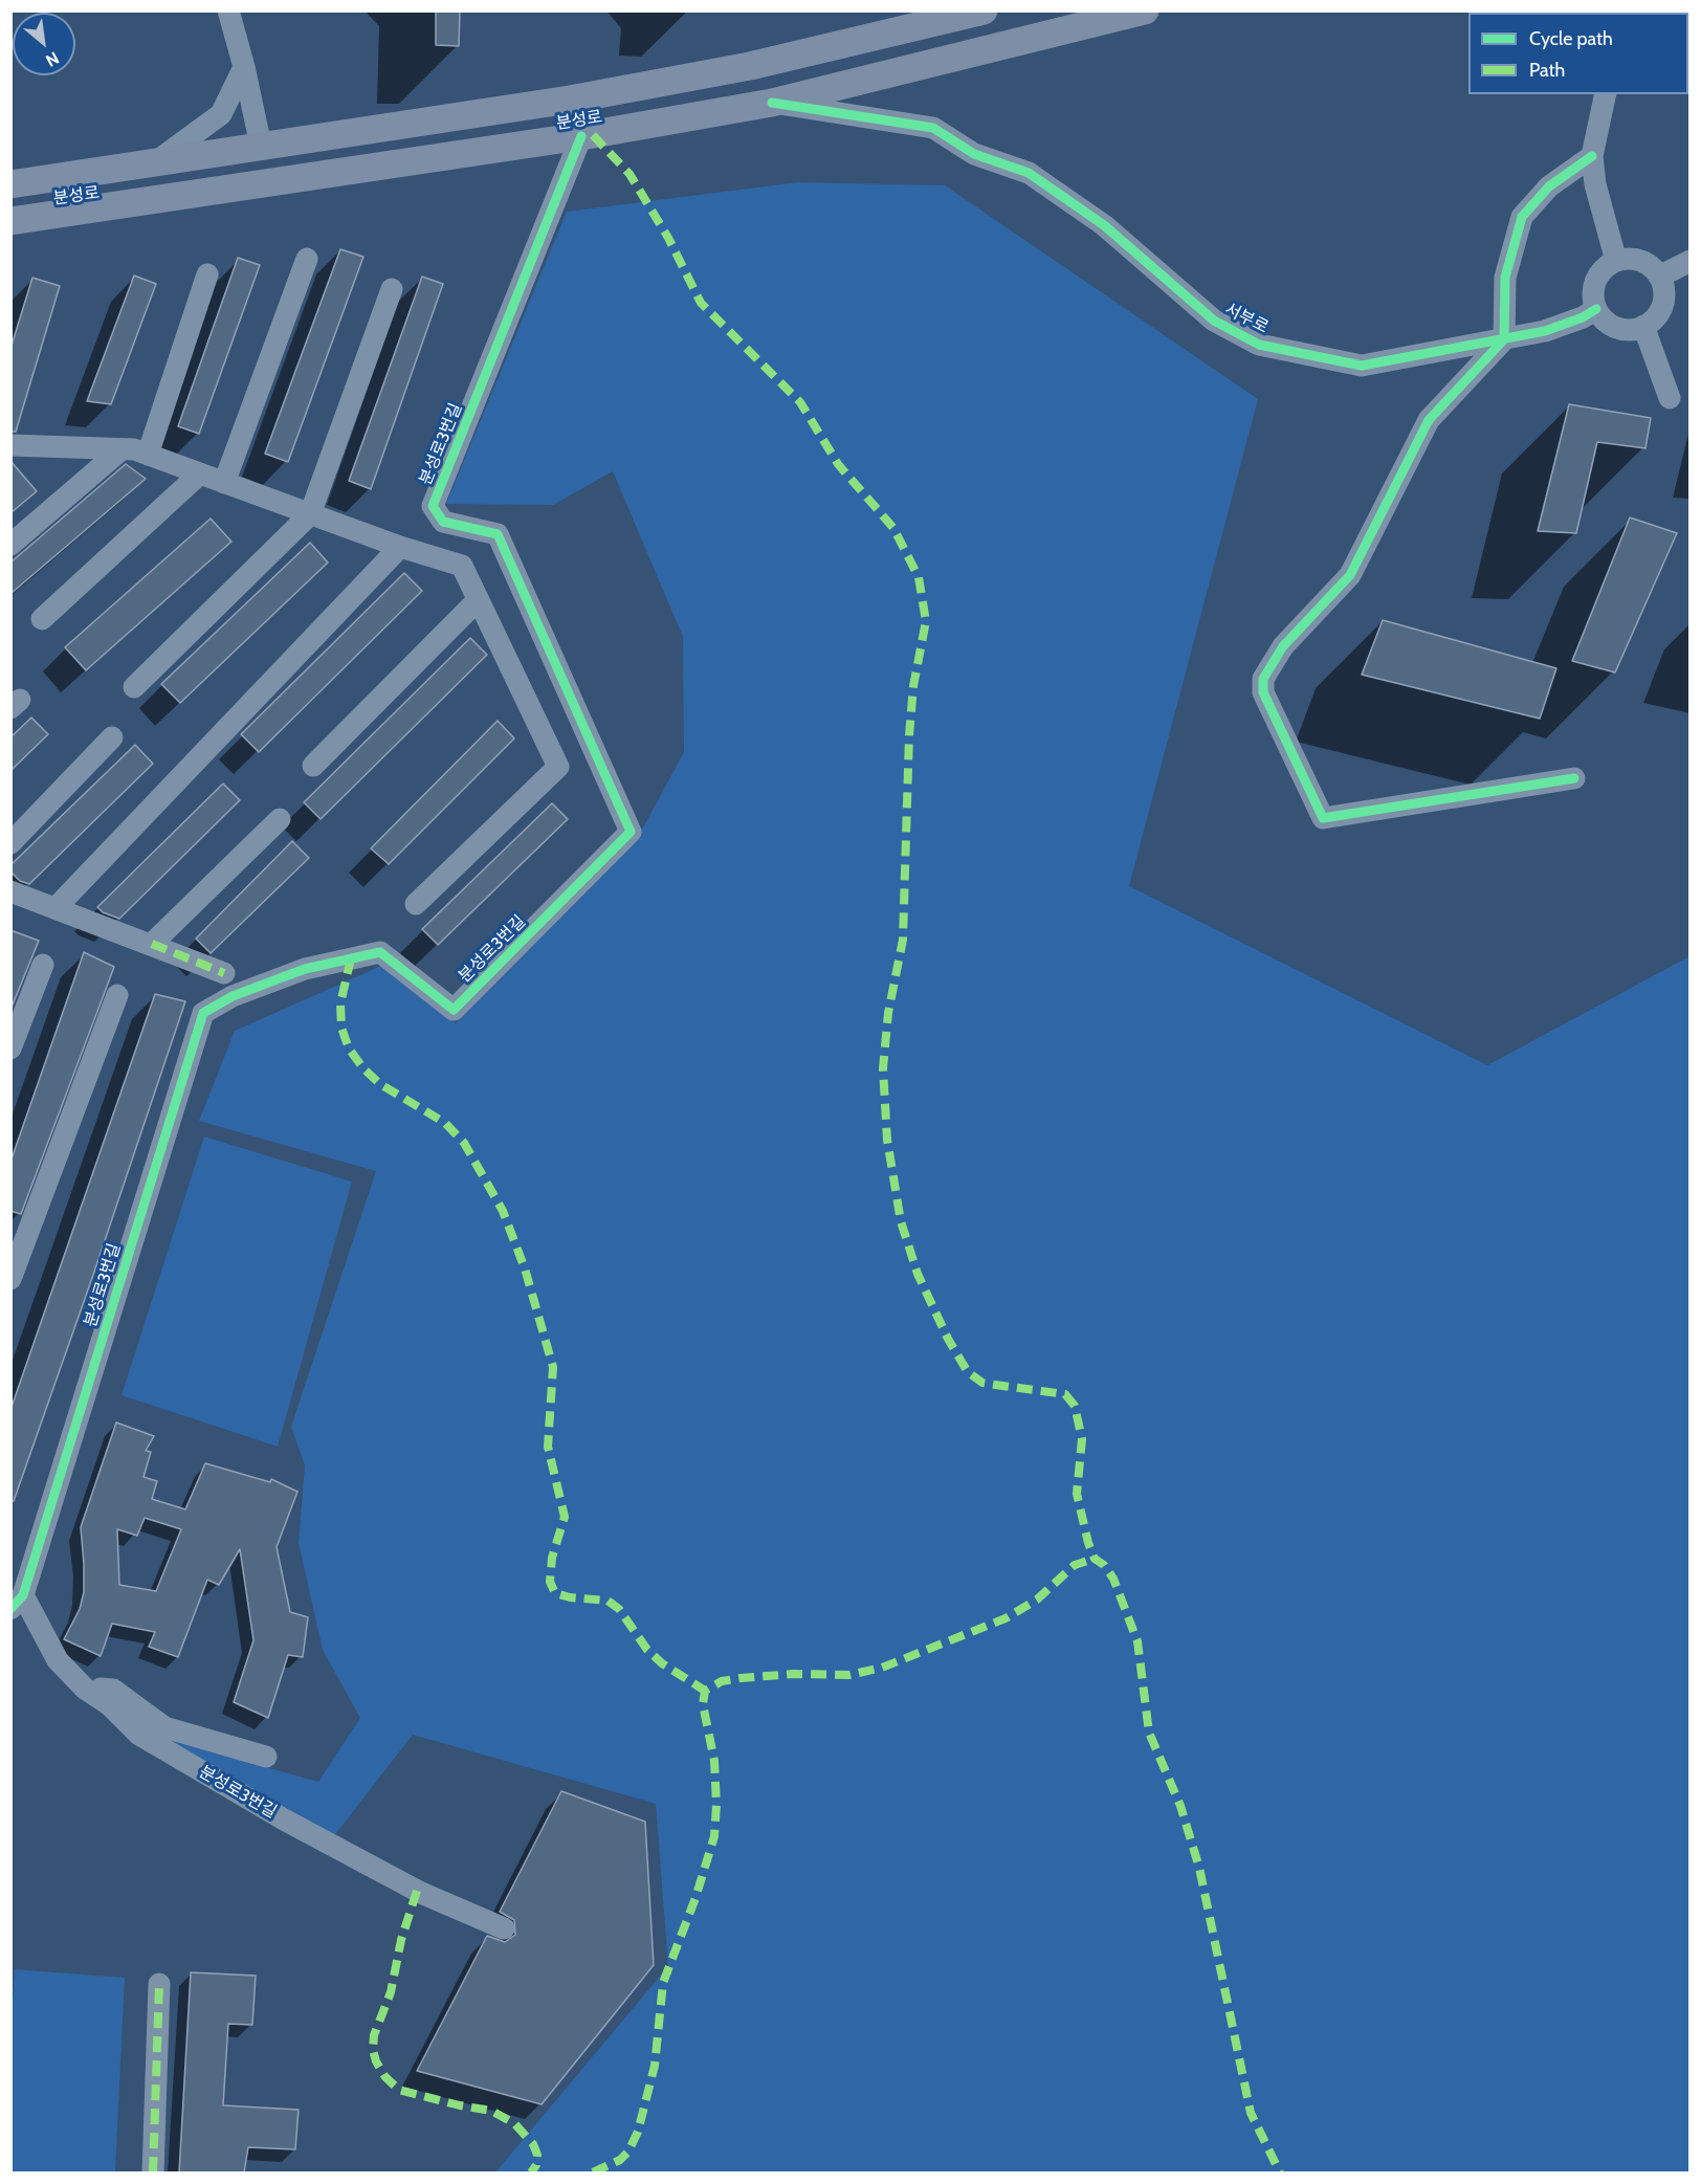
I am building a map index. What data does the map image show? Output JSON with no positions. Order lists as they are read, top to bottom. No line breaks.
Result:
{"streets":{"main road":["분성로"],"street":["서부로","분성로3번길"]},"crossings":[["분성로","서부로"],["분성로","분성로3번길"]],"legend":["Cycle path","Path"],"north":"bottom right"}
